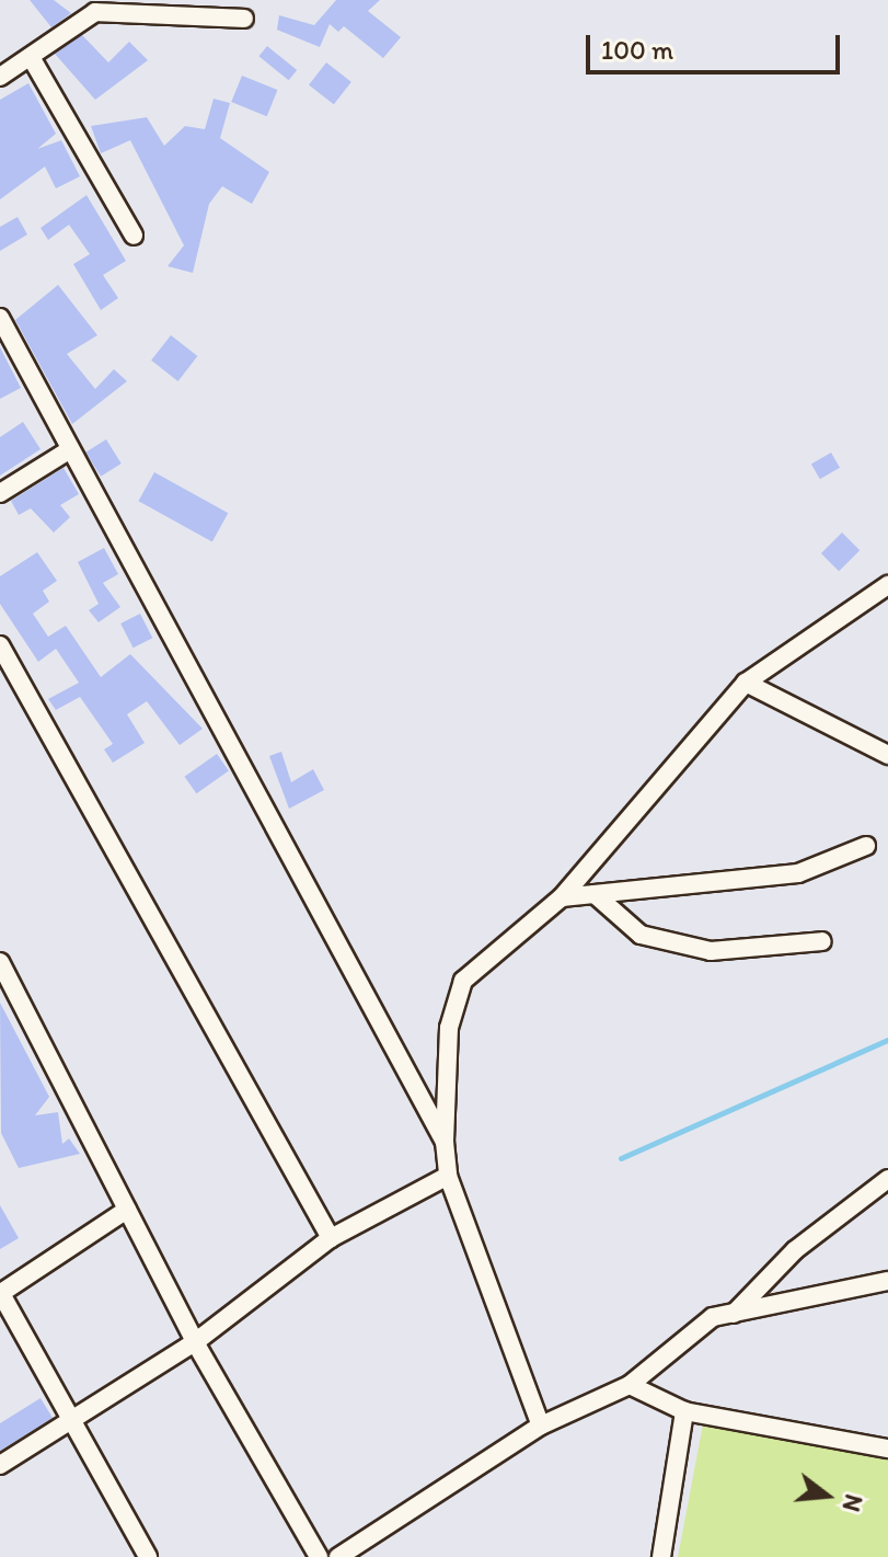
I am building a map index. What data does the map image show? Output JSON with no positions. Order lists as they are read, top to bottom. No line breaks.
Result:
{"scale_bar":"100 m","north":"right"}
